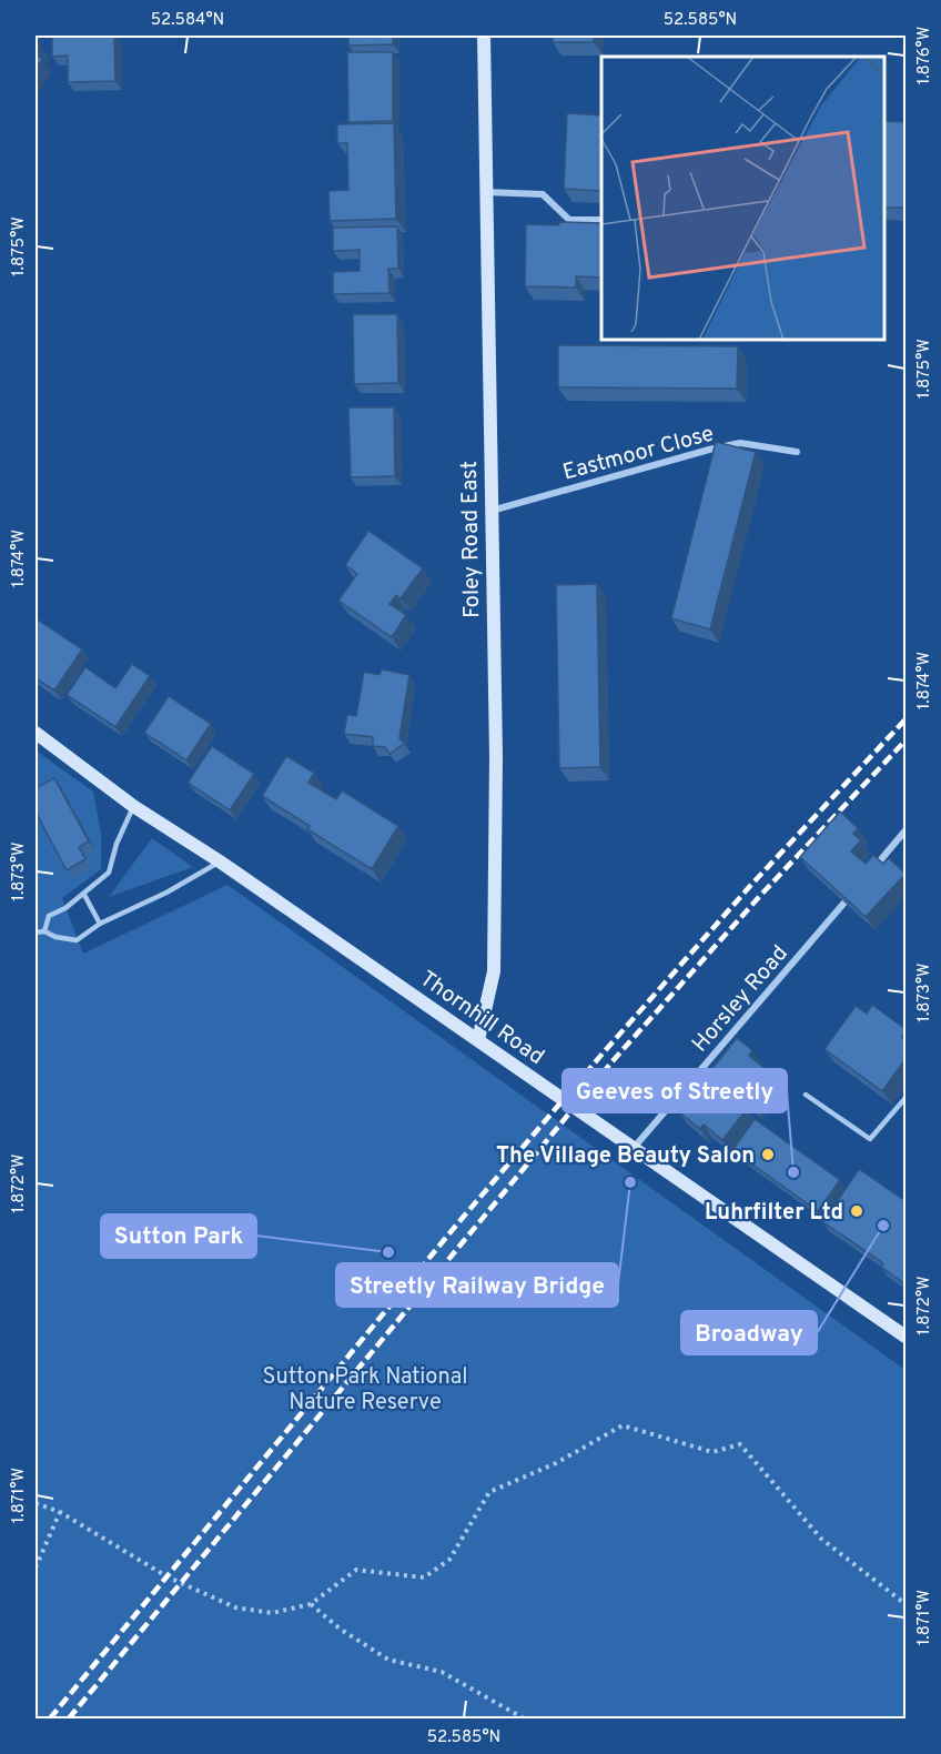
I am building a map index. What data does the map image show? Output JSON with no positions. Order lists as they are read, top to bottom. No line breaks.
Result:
{"streets":{"main road":["Foley Road East","Thornhill Road"],"street":["Eastmoor Close","Horsley Road"]},"crossings":[["Eastmoor Close","Foley Road East"],["Foley Road East","Thornhill Road"],["Horsley Road","Thornhill Road"]],"parks":["Sutton Park National Nature Reserve"],"places":["The Village Beauty Salon","Geeves of Streetly","Streetly Railway Bridge","Luhrfilter Ltd","Broadway","Sutton Park"],"coordinates":["52.584°N","52.585°N","1.876°W","1.875°W","1.874°W","1.873°W","1.872°W","1.871°W"]}
